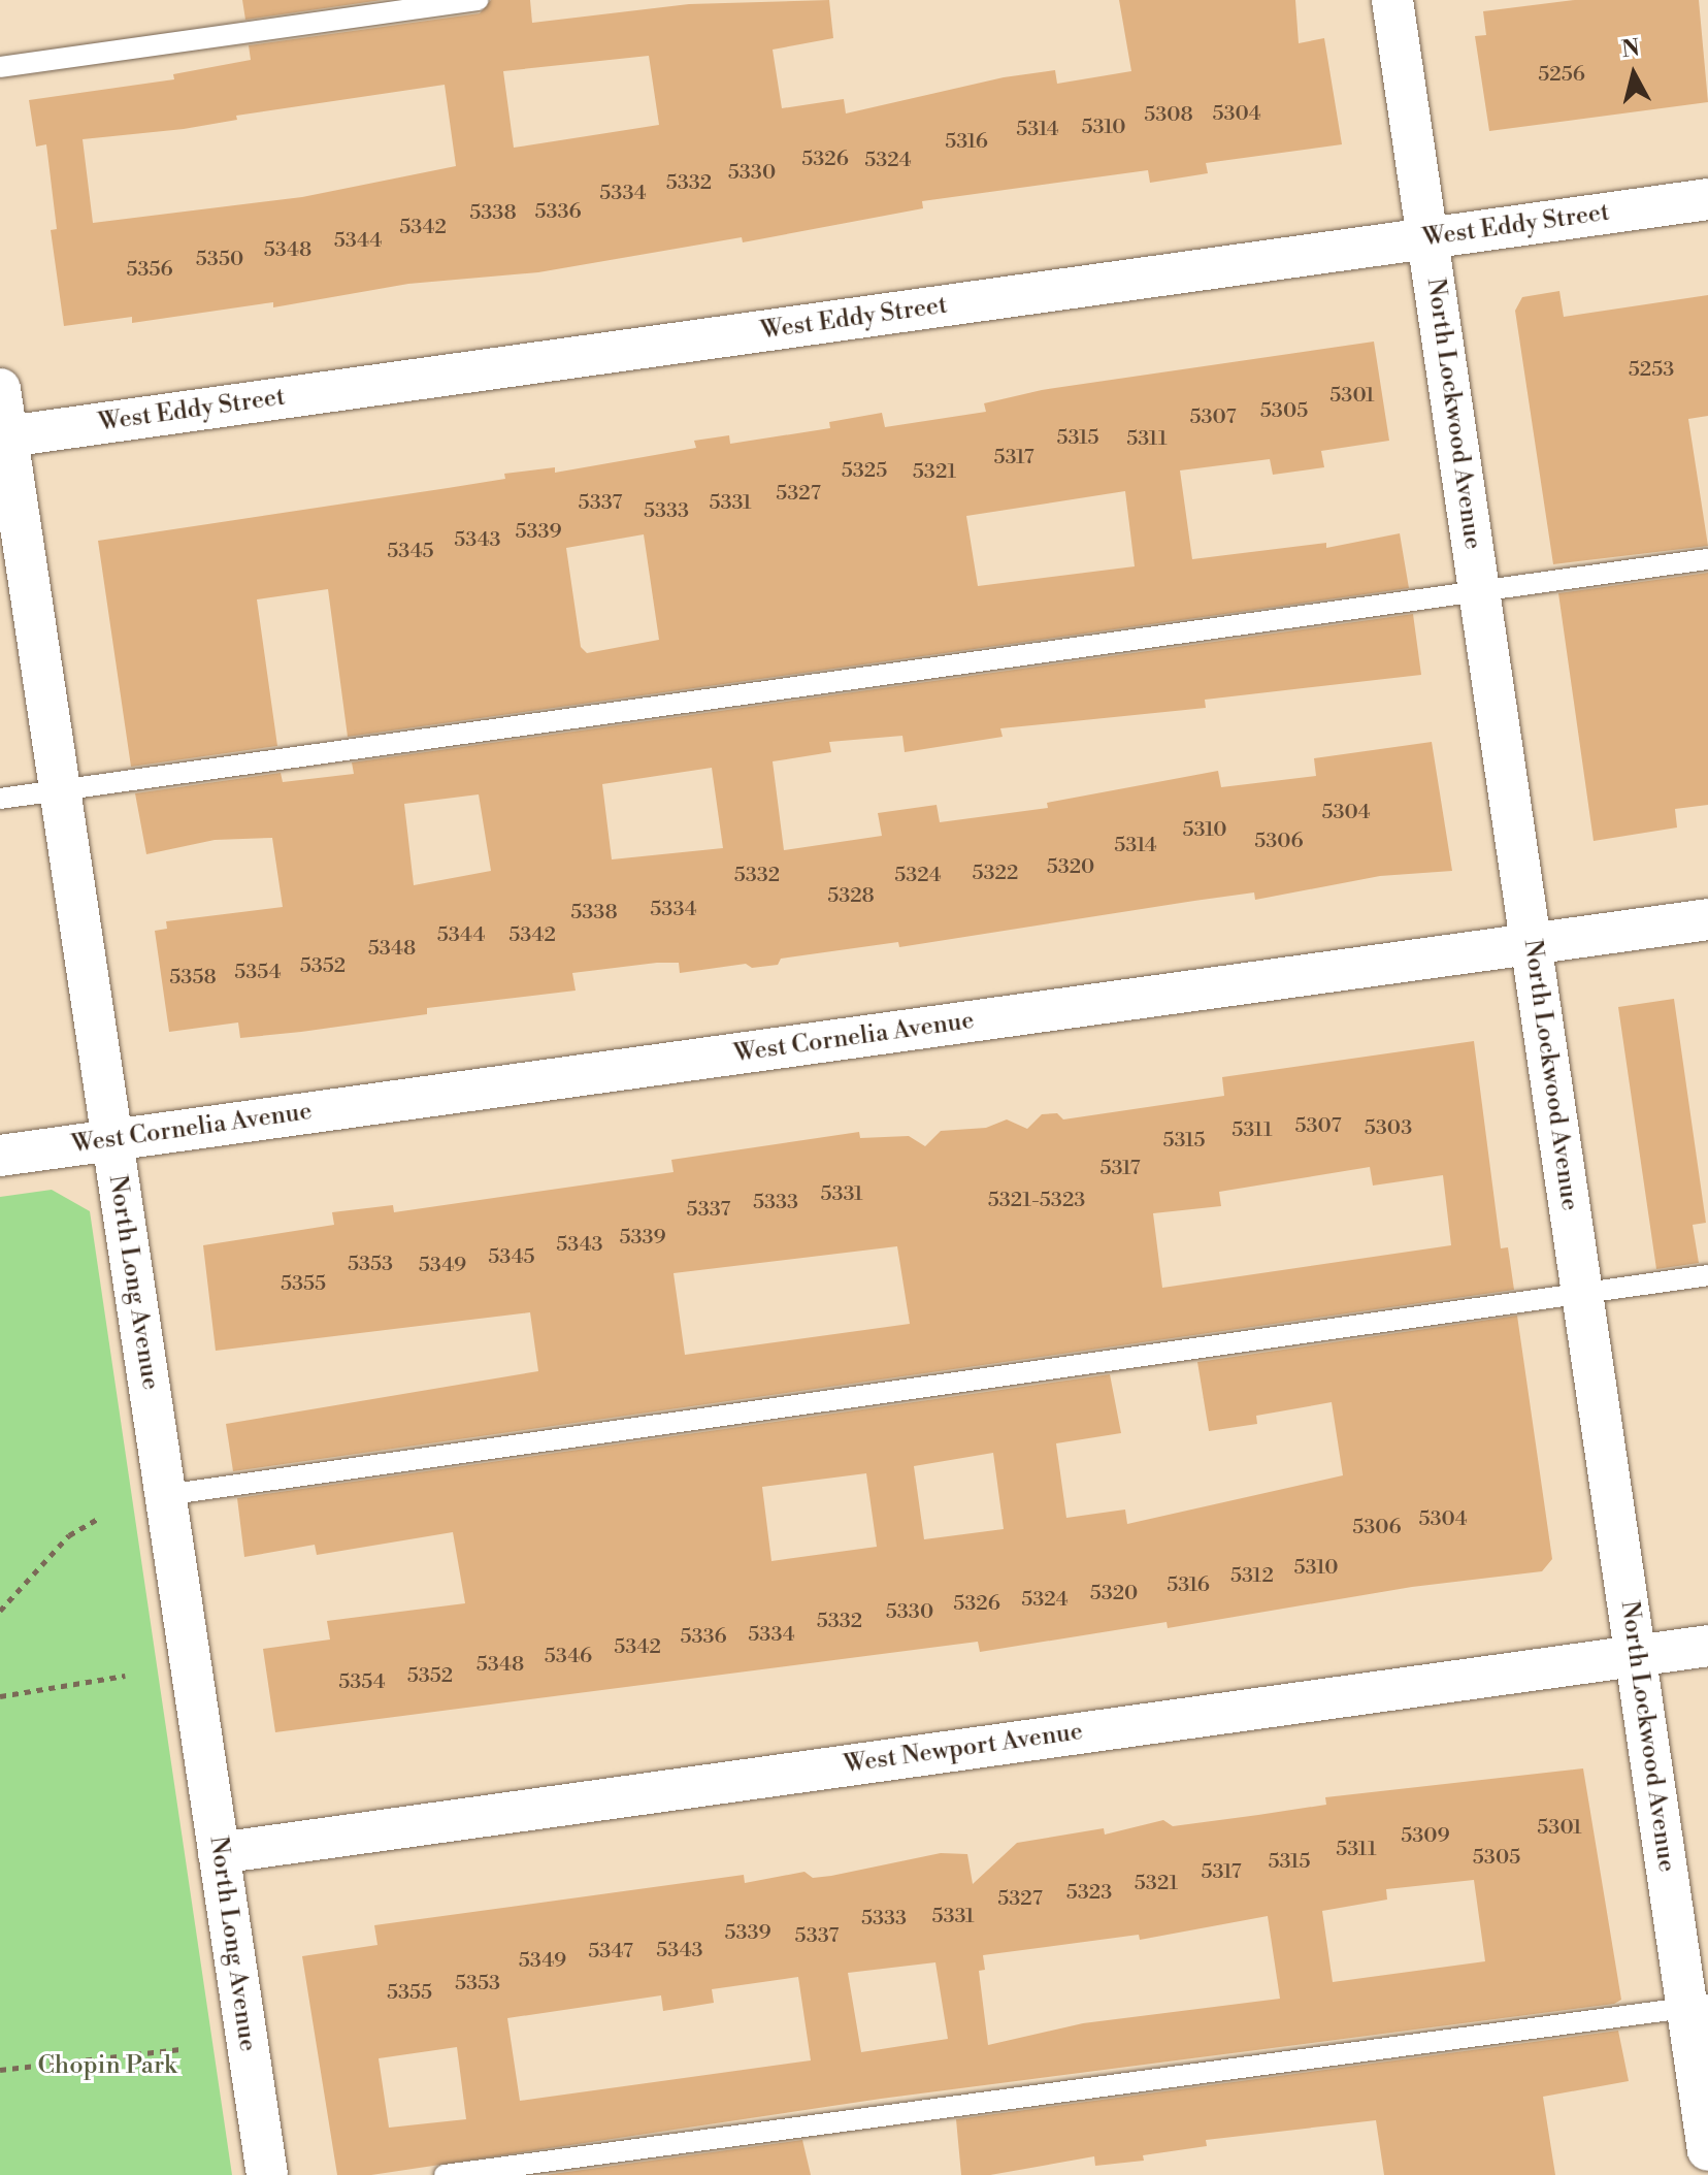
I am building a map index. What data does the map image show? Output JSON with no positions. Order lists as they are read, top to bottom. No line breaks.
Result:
{"streets":{"street":["West Eddy Street","North Lockwood Avenue","West Cornelia Avenue","North Long Avenue","West Newport Avenue"]},"crossings":[["West Eddy Street","North Lockwood Avenue"],["West Eddy Street","North Long Avenue"],["North Lockwood Avenue","West Cornelia Avenue"],["North Lockwood Avenue","West Newport Avenue"],["West Cornelia Avenue","North Long Avenue"],["North Long Avenue","West Newport Avenue"]],"parks":["Chopin Park"],"house_numbers":["5256","5304","5308","5310","5314","5316","5326","5324","5330","5332","5334","5336","5338","5342","5344","5348","5350","5356","5253","5301","5305","5307","5315","5311","5317","5325","5321","5327","5337","5331","5333","5339","5343","5345","5304","5310","5306","5314","5320","5322","5332","5324","5328","5334","5338","5344","5342","5348","5352","5354","5358","5307","5303","5311","5315","5317","5331","5321-5323","5333","5337","5339","5343","5345","5353","5349","5355","5304","5306","5310","5312","5316","5320","5324","5326","5330","5332","5334","5336","5342","5346","5348","5352","5354","5301","5309","5311","5305","5315","5317","5321","5323","5327","5331","5333","5339","5337","5343","5347","5349","5353","5355"],"north":"top"}
